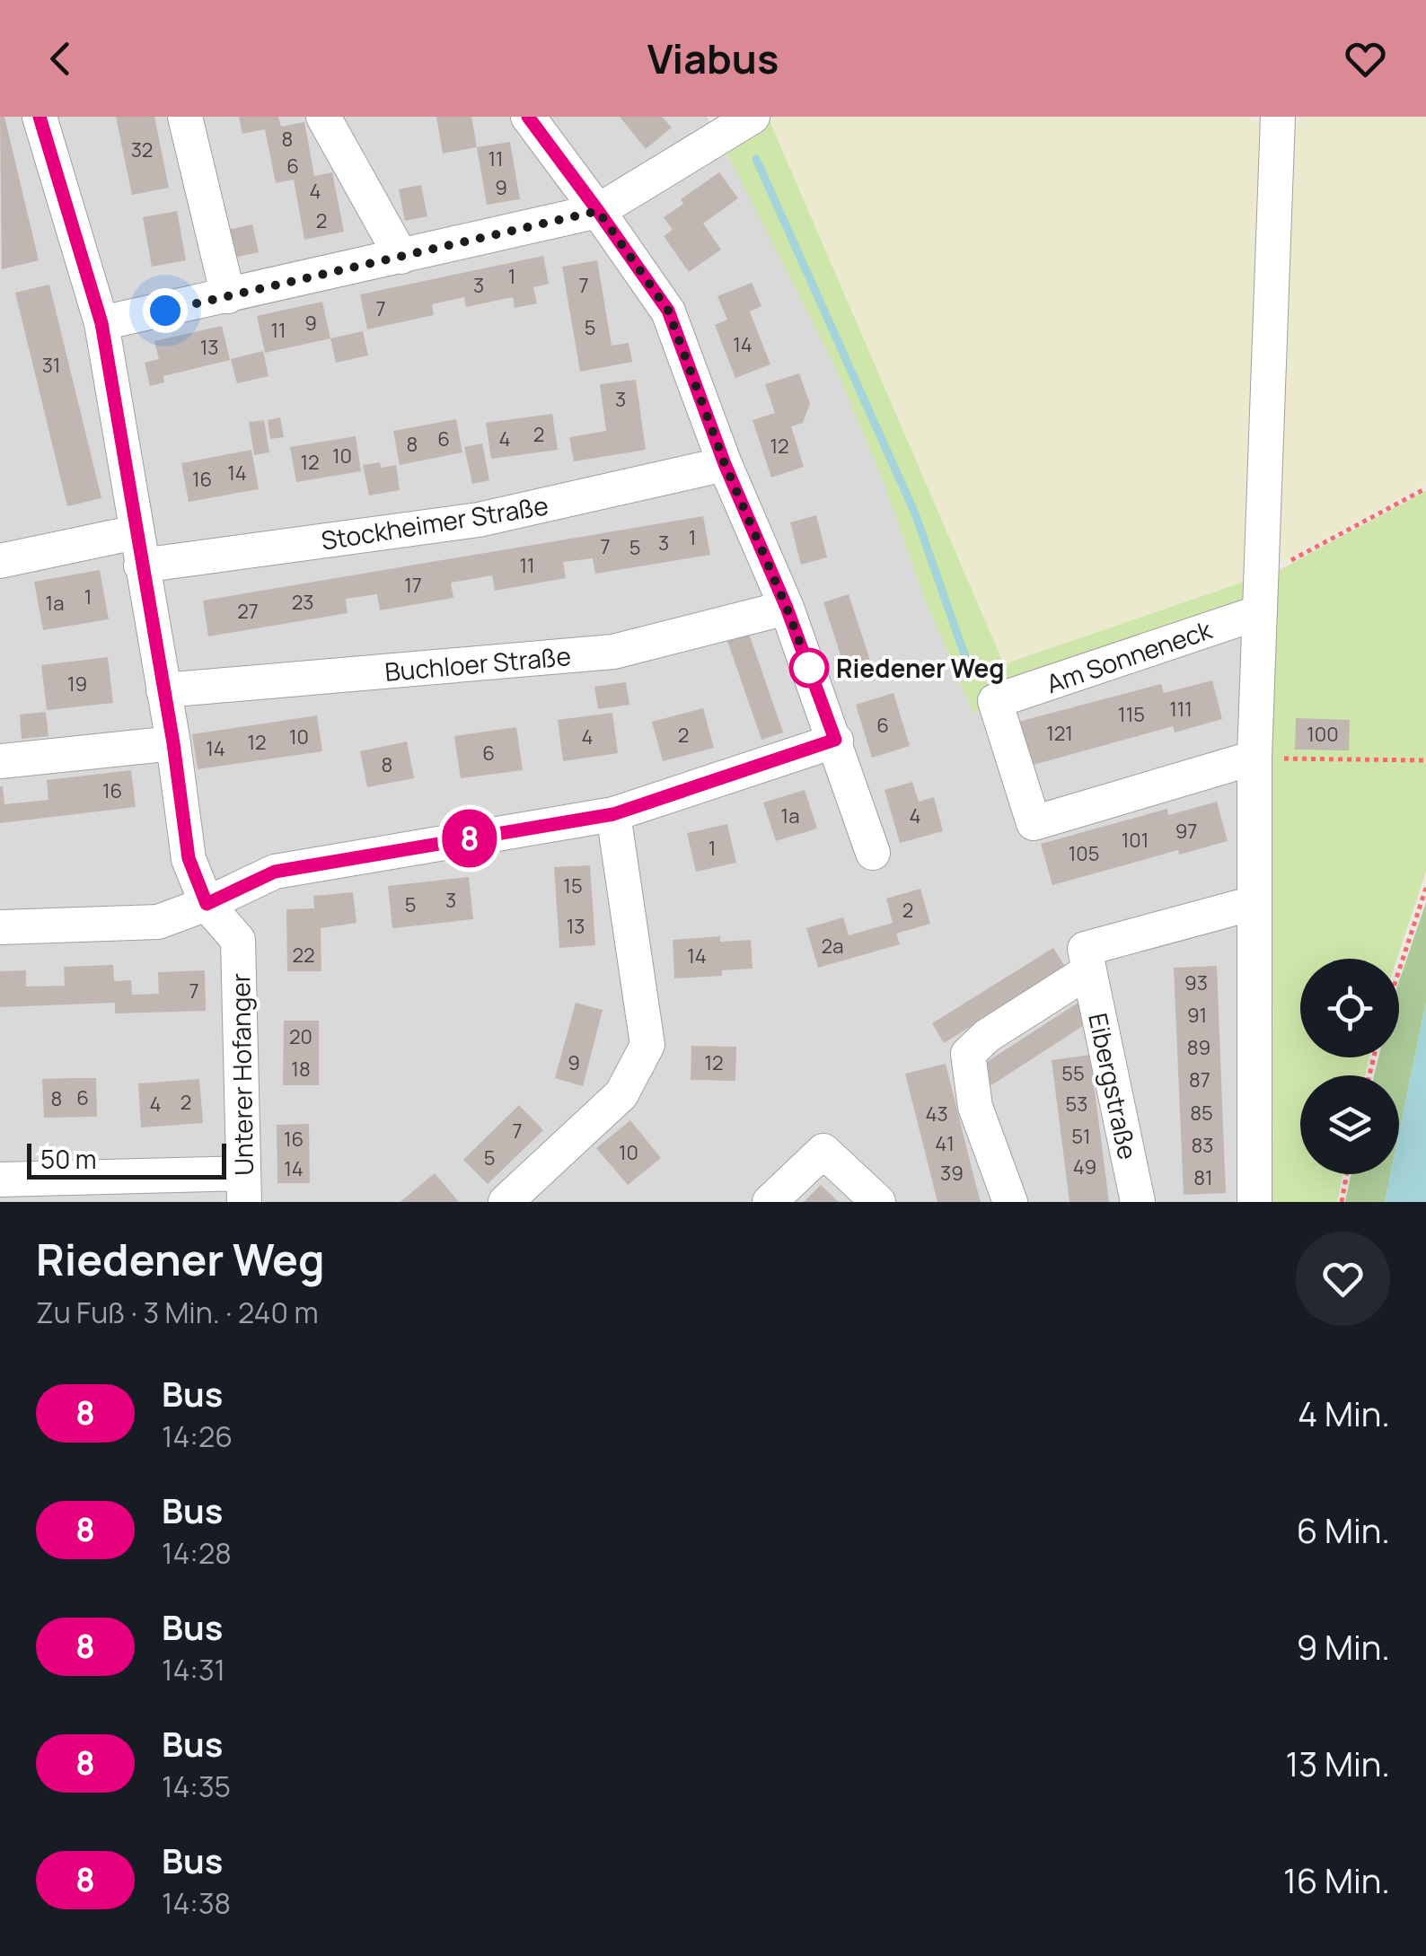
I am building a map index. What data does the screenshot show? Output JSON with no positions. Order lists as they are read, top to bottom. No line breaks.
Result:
{"streets":{"street":["Stockheimer Straße","Am Sonneneck","Buchloer Straße","Unterer Hofanger","Eibergstraße"]},"crossings":[["Stockheimer Straße","Unterer Hofanger"],["Buchloer Straße","Unterer Hofanger"]],"places":["Riedener Weg"],"lines":["bus line 8"],"house_numbers":["8","32","11","6","9","4","2","1","3","7","7","9","5","11","14","13","31","3","2","6","4","8","12","10","12","14","16","1","3","7","5","11","17","1","23","1a","27","19","111","115","6","121","100","2","10","4","12","14","6","8","16","1a","4","97","101","1","105","15","3","5","2","13","2a","22","14","93","7","91","20","89","9","12","18","55","87","6","8","2","4","53","85","43","7","51","16","41","83","10","5","49","14","39","81"],"scale_bar":"50 m","page":{"header":"Viabus","on_map":"8","scale":"50 m","heading":["Riedener Weg","Zu Fuß · 3 Min. · 240 m"],"list":[{"mark":"8","name":"Bus","note":"14:26","value":"4 Min."},{"mark":"8","name":"Bus","note":"14:28","value":"6 Min."},{"mark":"8","name":"Bus","note":"14:31","value":"9 Min."},{"mark":"8","name":"Bus","note":"14:35","value":"13 Min."},{"mark":"8","name":"Bus","note":"14:38","value":"16 Min."}]}}
